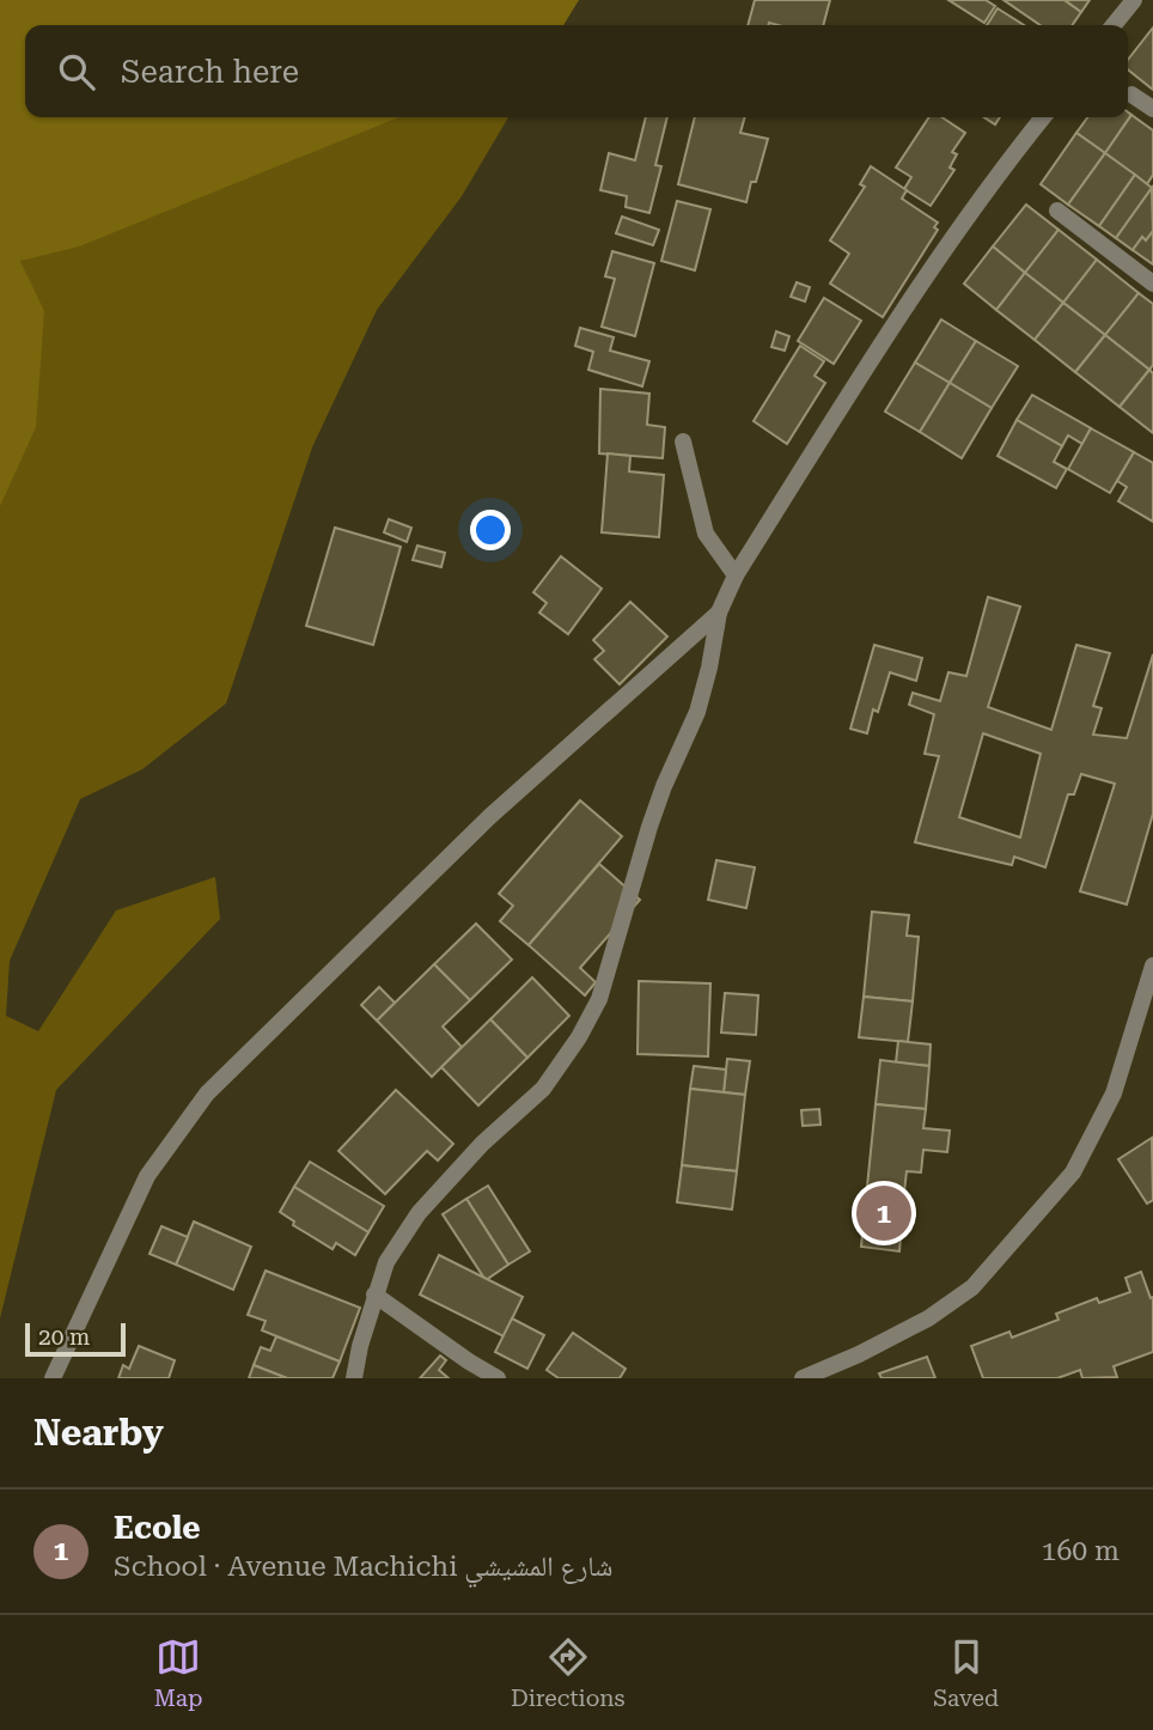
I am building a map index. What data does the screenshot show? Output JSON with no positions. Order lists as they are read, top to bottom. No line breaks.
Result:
{"scale_bar":"20 m","page":{"search":"Search here","pins":"1","scale":"20 m","heading":"Nearby","list":[{"mark":"1","name":"Ecole","note":"School · Avenue Machichi شارع المشيشي","value":"160 m"}],"nav":["Map","Directions","Saved"]}}
